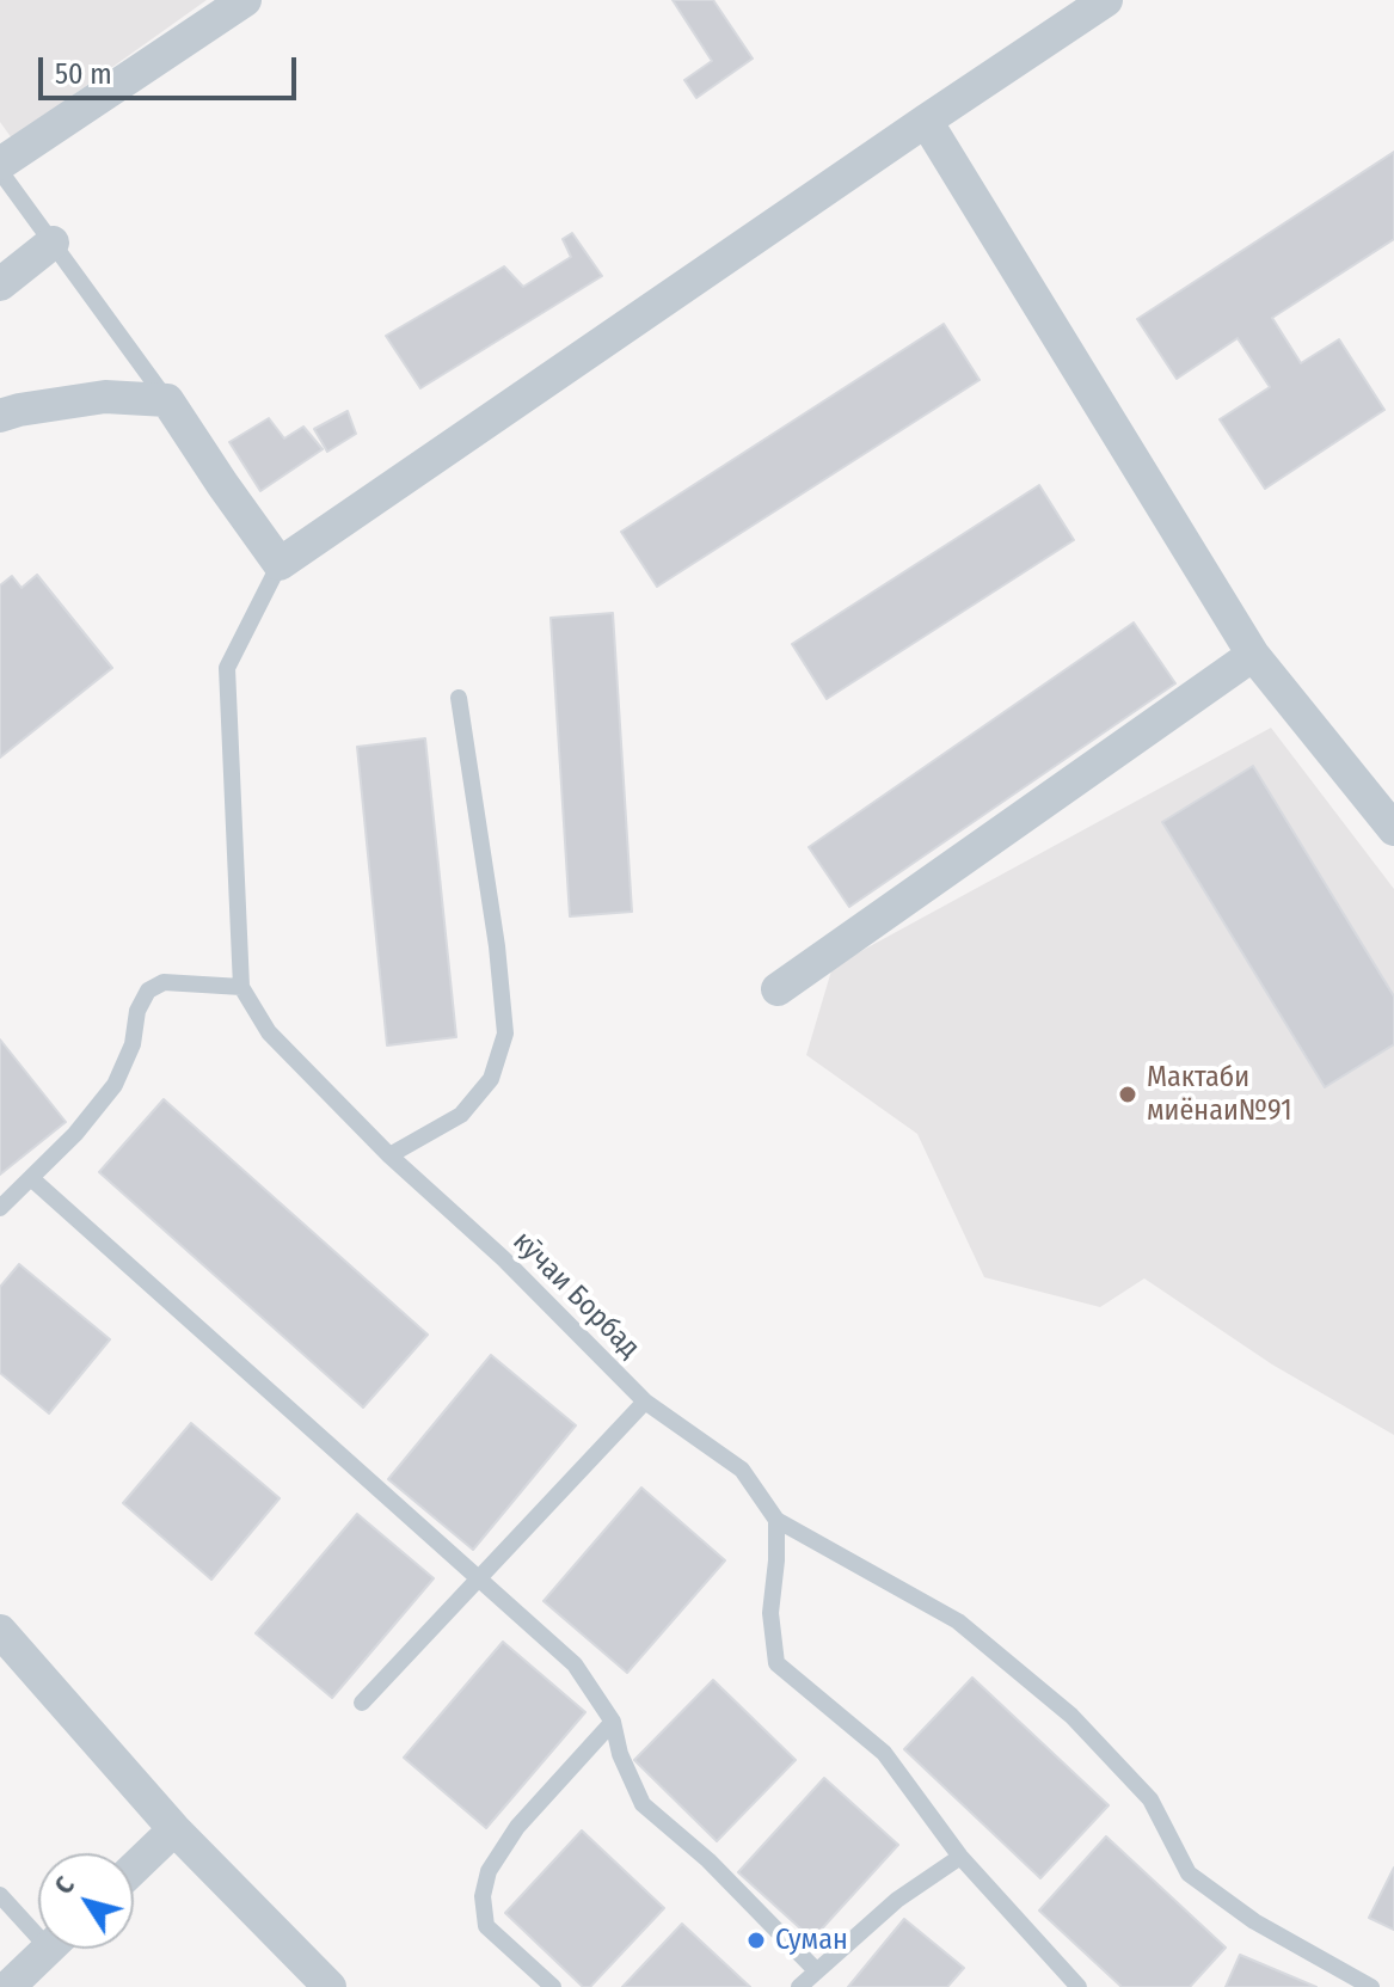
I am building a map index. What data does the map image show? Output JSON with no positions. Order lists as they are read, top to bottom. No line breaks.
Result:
{"streets":{"lane":["кӯчаи Борбад"]},"places":["Мактаби миёнаи№91","Суман"],"scale_bar":"50 m","north":"top left"}
